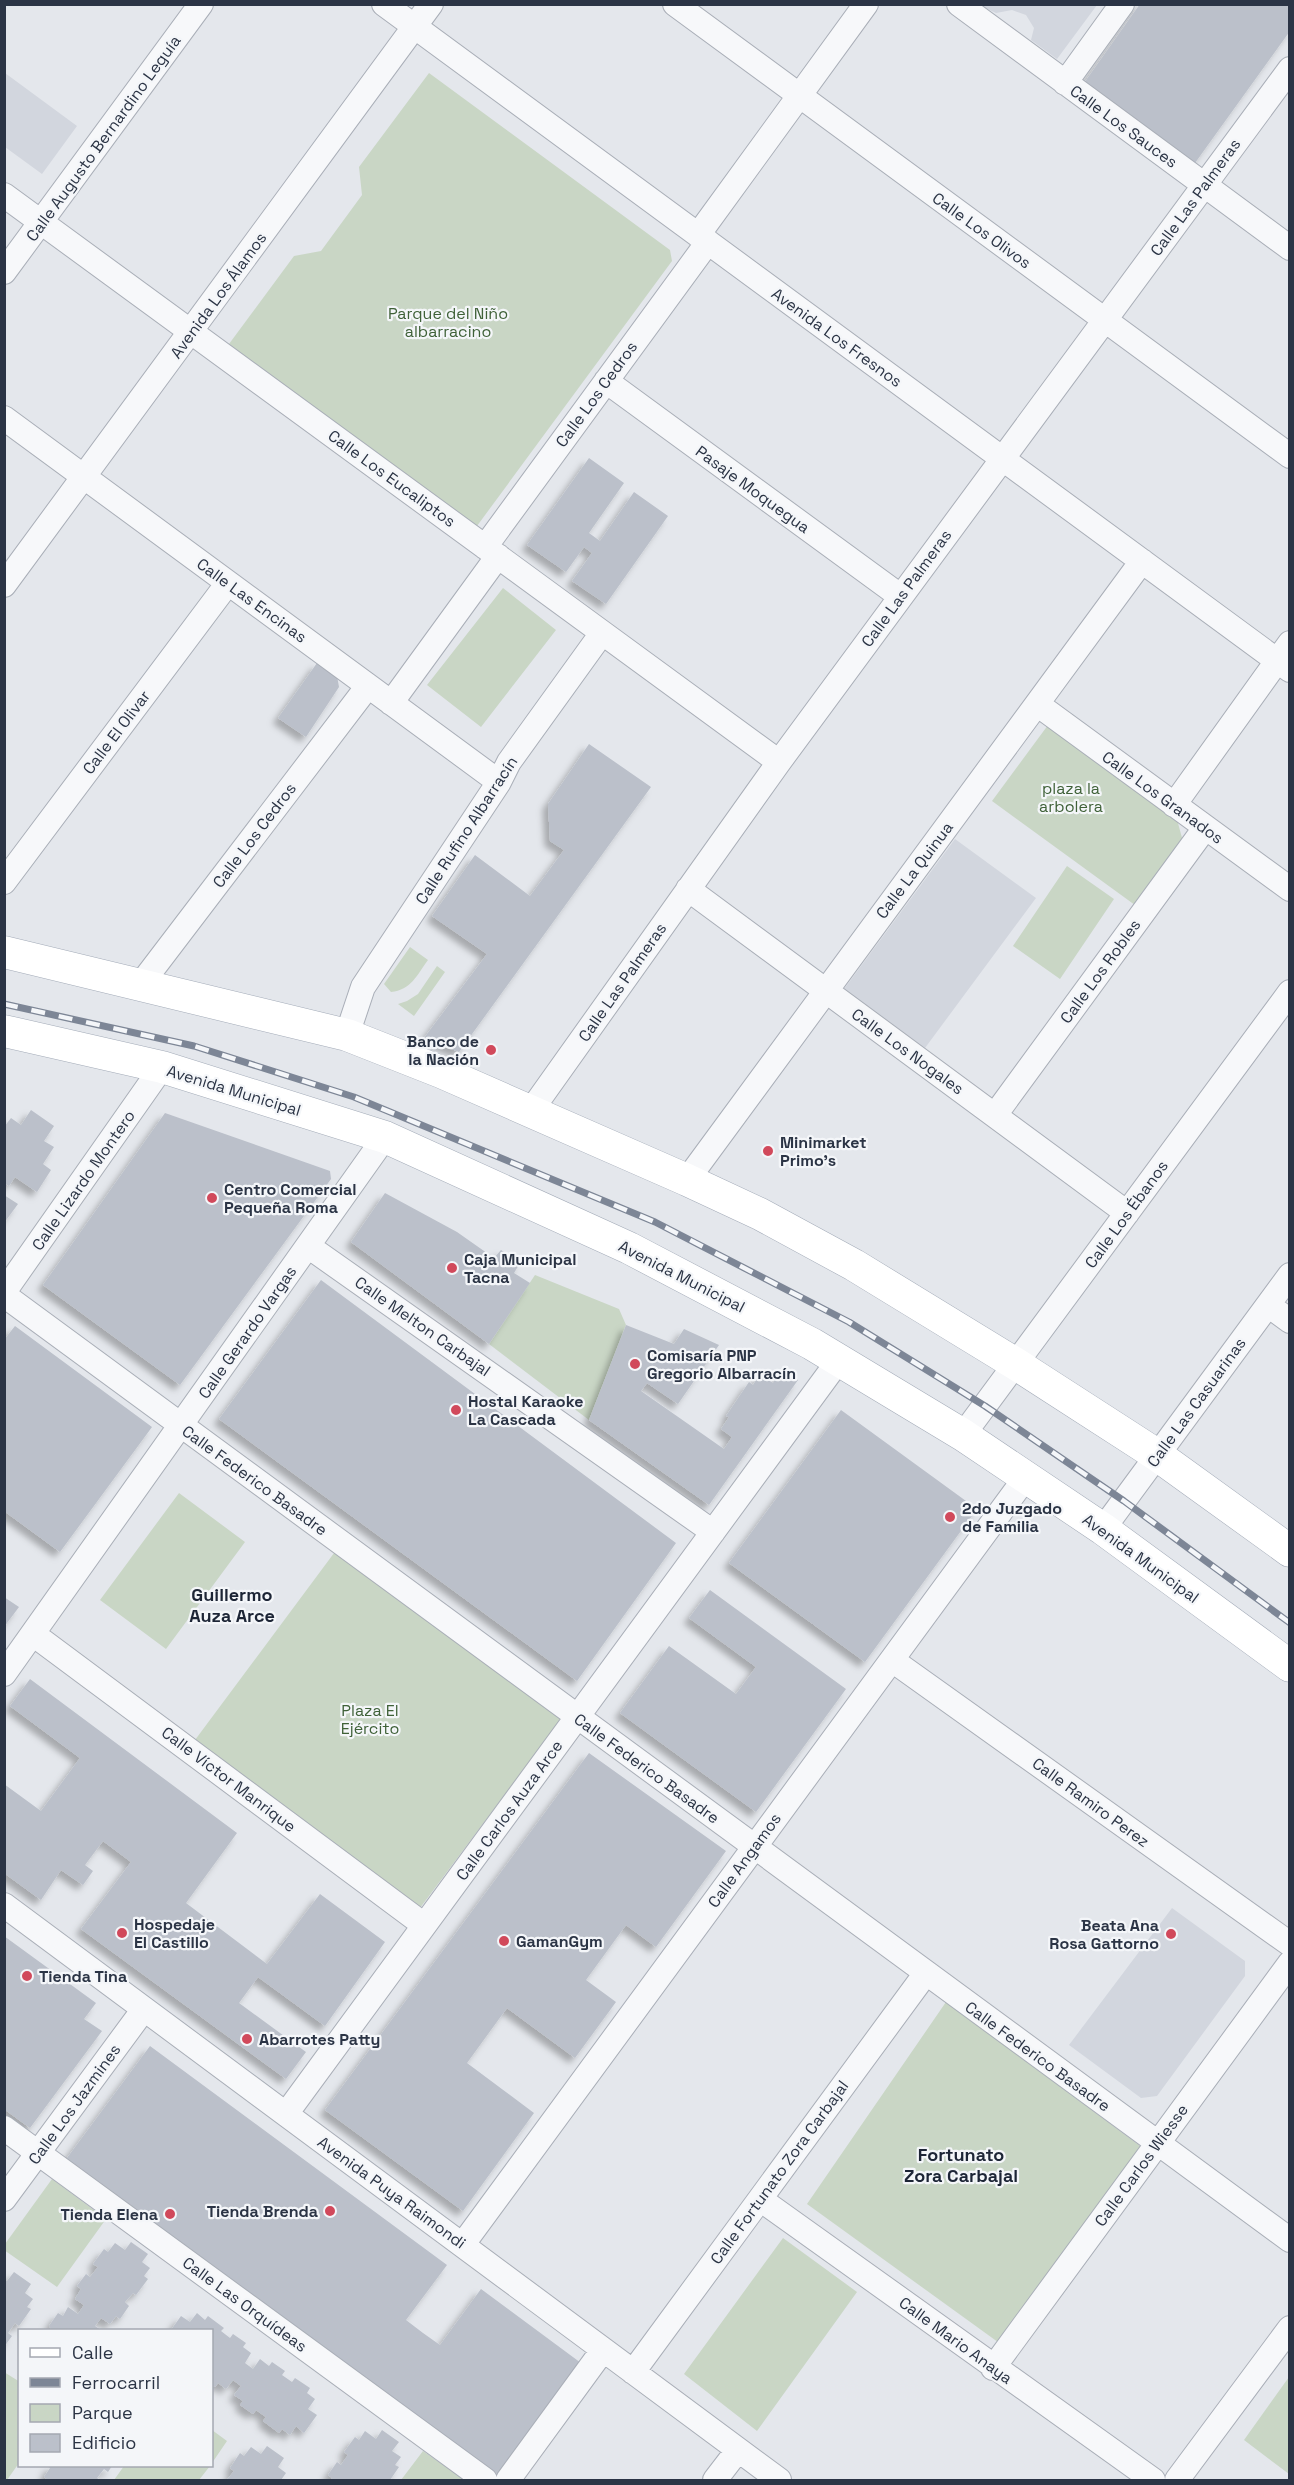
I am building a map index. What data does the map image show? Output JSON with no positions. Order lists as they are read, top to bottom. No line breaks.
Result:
{"streets":{"main road":["Avenida Municipal"],"street":["Calle Los Sauces","Calle Augusto Bernardino Leguía","Calle Las Palmeras","Calle Los Olivos","Avenida Los Álamos","Avenida Los Fresnos","Calle Los Cedros","Calle Los Eucaliptos","Pasaje Moquegua","Calle Las Encinas","Calle El Olivar","Calle Los Granados","Calle Rufino Albarracín","Calle La Quinua","Calle Los Robles","Calle Los Nogales","Calle Lizardo Montero","Calle Los Ébanos","Calle Melton Carbajal","Calle Gerardo Vargas","Calle Las Casuarinas","Calle Federico Basadre","Calle Víctor Manrique","Calle Ramiro Perez","Calle Carlos Auza Arce","Calle Angamos","Calle Los Jazmines","Calle Carlos Wiesse","Calle Fortunato Zora Carbajal","Avenida Puya Raimondi","Calle Las Orquídeas","Calle Mario Anaya"]},"crossings":[["Calle Los Sauces","Calle Las Palmeras"],["Calle Augusto Bernardino Leguía","Calle Los Eucaliptos"],["Calle Las Palmeras","Calle Los Olivos"],["Calle Las Palmeras","Avenida Los Fresnos"],["Calle Las Palmeras","Calle Los Eucaliptos"],["Calle Las Palmeras","Pasaje Moquegua"],["Calle Las Palmeras","Calle Los Nogales"],["Calle Los Olivos","Calle Los Cedros"],["Avenida Los Álamos","Avenida Los Fresnos"],["Avenida Los Álamos","Calle Los Eucaliptos"],["Avenida Los Álamos","Calle Las Encinas"],["Avenida Los Fresnos","Calle Los Cedros"],["Avenida Los Fresnos","Calle La Quinua"],["Calle Los Cedros","Calle Los Eucaliptos"],["Calle Los Cedros","Pasaje Moquegua"],["Calle Los Cedros","Calle Las Encinas"],["Calle Los Eucaliptos","Calle Rufino Albarracín"],["Calle Las Encinas","Calle El Olivar"],["Calle Las Encinas","Calle Rufino Albarracín"],["Calle Los Granados","Calle La Quinua"],["Calle Los Granados","Calle Los Robles"],["Calle La Quinua","Calle Los Nogales"],["Calle Los Robles","Calle Los Nogales"],["Calle Los Nogales","Calle Los Ébanos"],["Avenida Municipal","Calle Lizardo Montero"],["Avenida Municipal","Calle Los Ébanos"],["Avenida Municipal","Calle Gerardo Vargas"],["Avenida Municipal","Calle Las Casuarinas"],["Avenida Municipal","Calle Carlos Auza Arce"],["Avenida Municipal","Calle Angamos"],["Calle Lizardo Montero","Calle Federico Basadre"],["Calle Melton Carbajal","Calle Gerardo Vargas"],["Calle Melton Carbajal","Calle Carlos Auza Arce"],["Calle Gerardo Vargas","Calle Federico Basadre"],["Calle Gerardo Vargas","Calle Víctor Manrique"],["Calle Federico Basadre","Calle Carlos Auza Arce"],["Calle Federico Basadre","Calle Angamos"],["Calle Federico Basadre","Calle Carlos Wiesse"],["Calle Federico Basadre","Calle Fortunato Zora Carbajal"],["Calle Víctor Manrique","Calle Carlos Auza Arce"],["Calle Ramiro Perez","Calle Angamos"],["Calle Carlos Auza Arce","Avenida Puya Raimondi"],["Calle Angamos","Avenida Puya Raimondi"],["Calle Los Jazmines","Avenida Puya Raimondi"],["Calle Los Jazmines","Calle Las Orquídeas"],["Calle Carlos Wiesse","Calle Mario Anaya"],["Calle Fortunato Zora Carbajal","Avenida Puya Raimondi"],["Calle Fortunato Zora Carbajal","Calle Mario Anaya"]],"districts":["Guillermo Auza Arce","Fortunato Zora Carbajal"],"parks":["Parque del Niño albarracino","plaza la arbolera","Plaza El Ejército"],"places":["Banco de la Nación","Minimarket Primo's","Centro Comercial Pequeña Roma","Caja Municipal Tacna","Comisaría PNP Gregorio Albarracín","Hostal Karaoke La Cascada","2do Juzgado de Familia","Hospedaje El Castillo","Beata Ana Rosa Gattorno","GamanGym","Tienda Tina","Abarrotes Patty","Tienda Brenda","Tienda Elena"],"legend":["Calle","Ferrocarril","Parque","Edificio"]}
